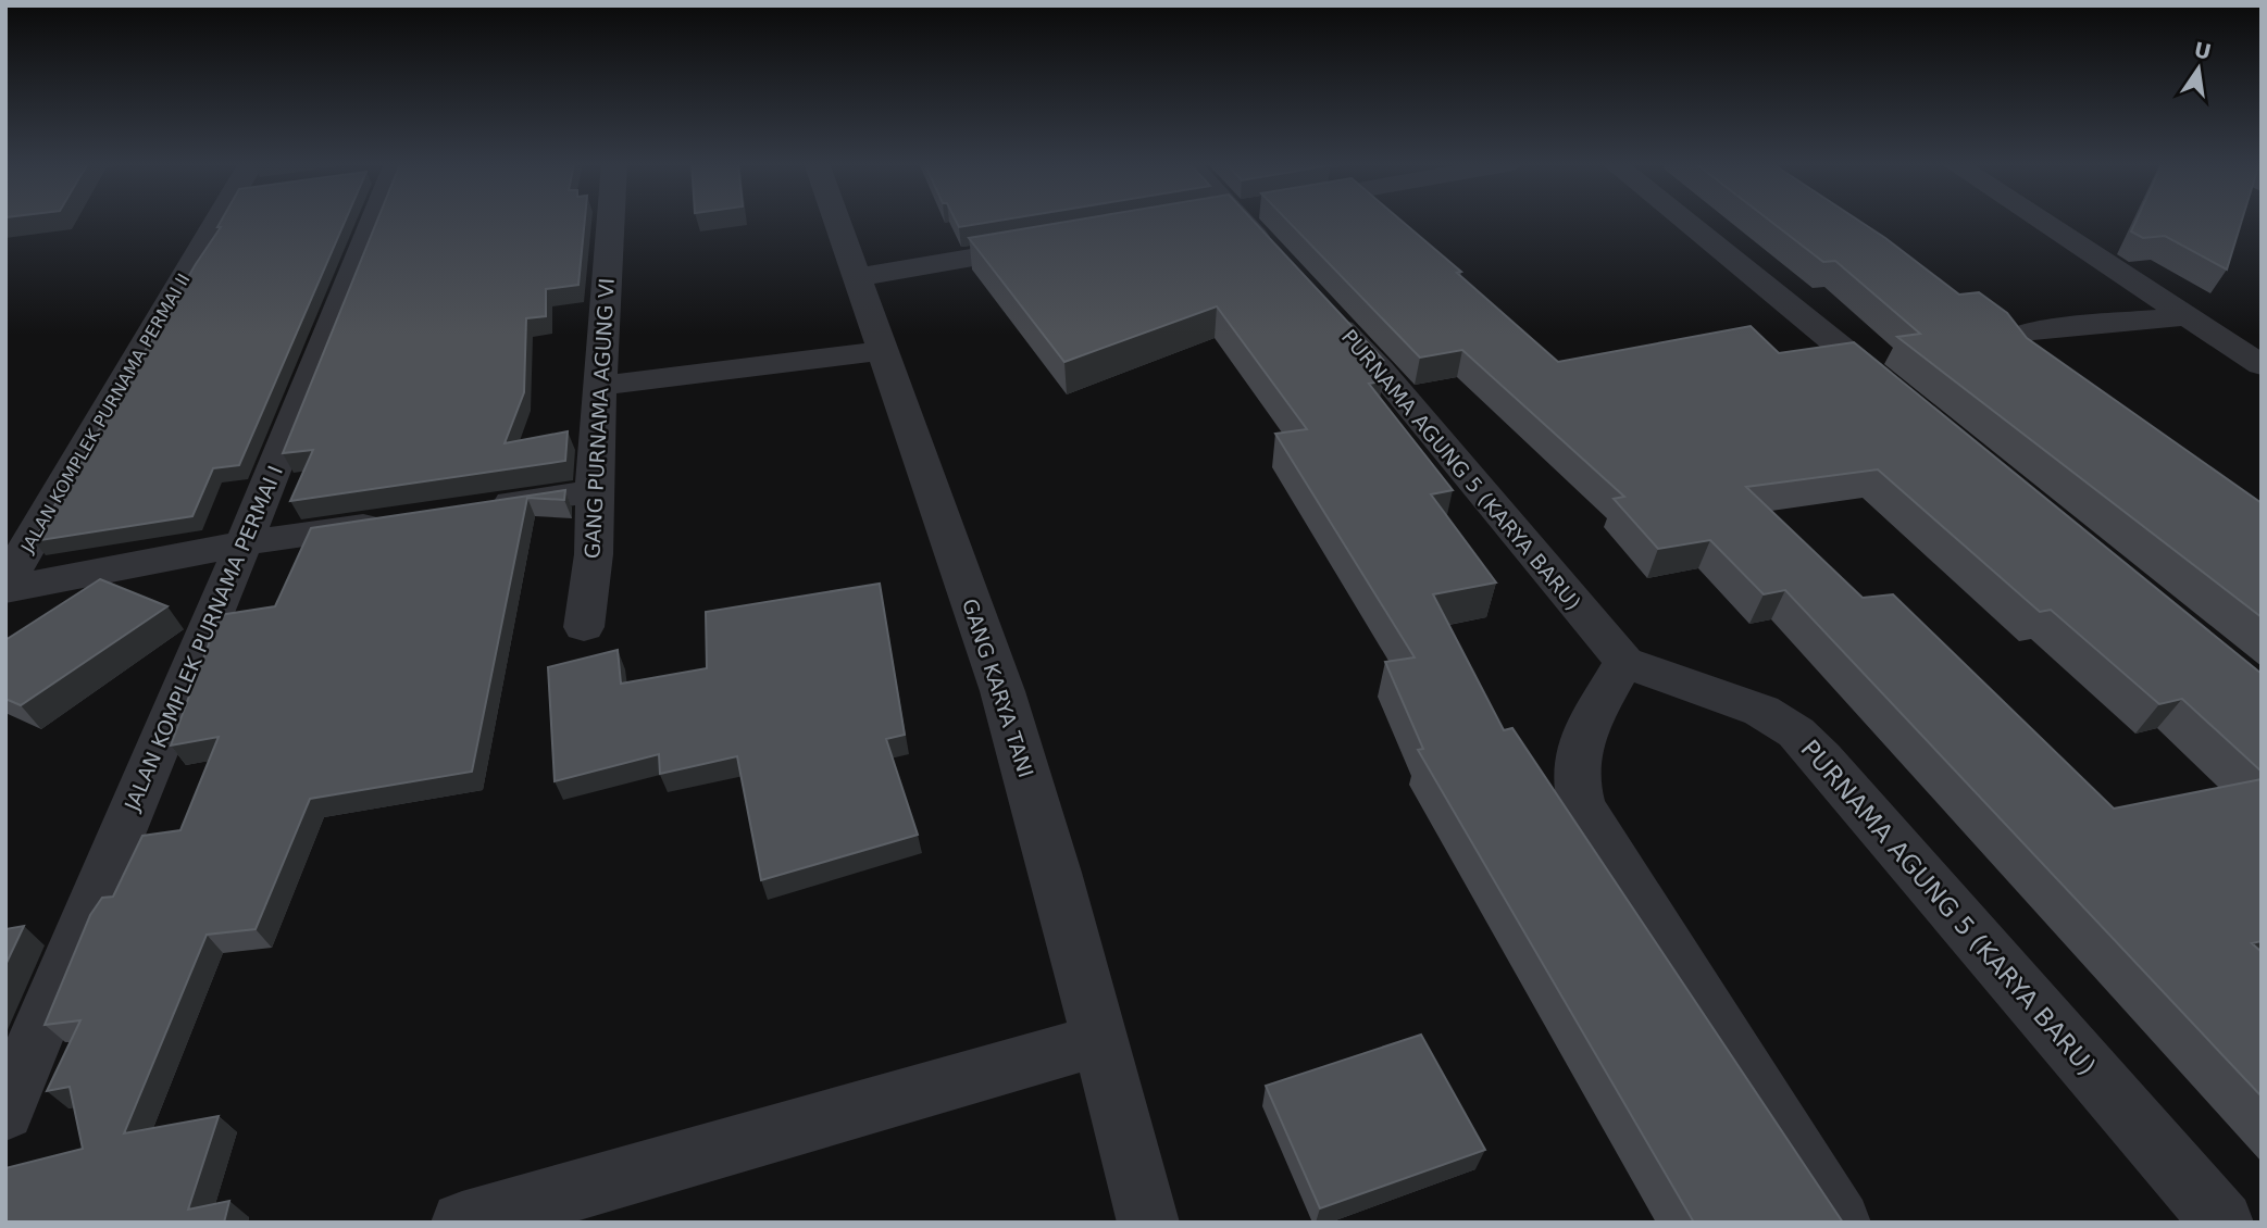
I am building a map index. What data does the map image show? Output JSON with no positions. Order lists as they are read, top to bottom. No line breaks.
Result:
{"streets":{"street":["JALAN KOMPLEK PURNAMA PERMAI II","GANG PURNAMA AGUNG VI","PURNAMA AGUNG 5 (KARYA BARU)","JALAN KOMPLEK PURNAMA PERMAI I","GANG KARYA TANI"]},"north":"top"}
